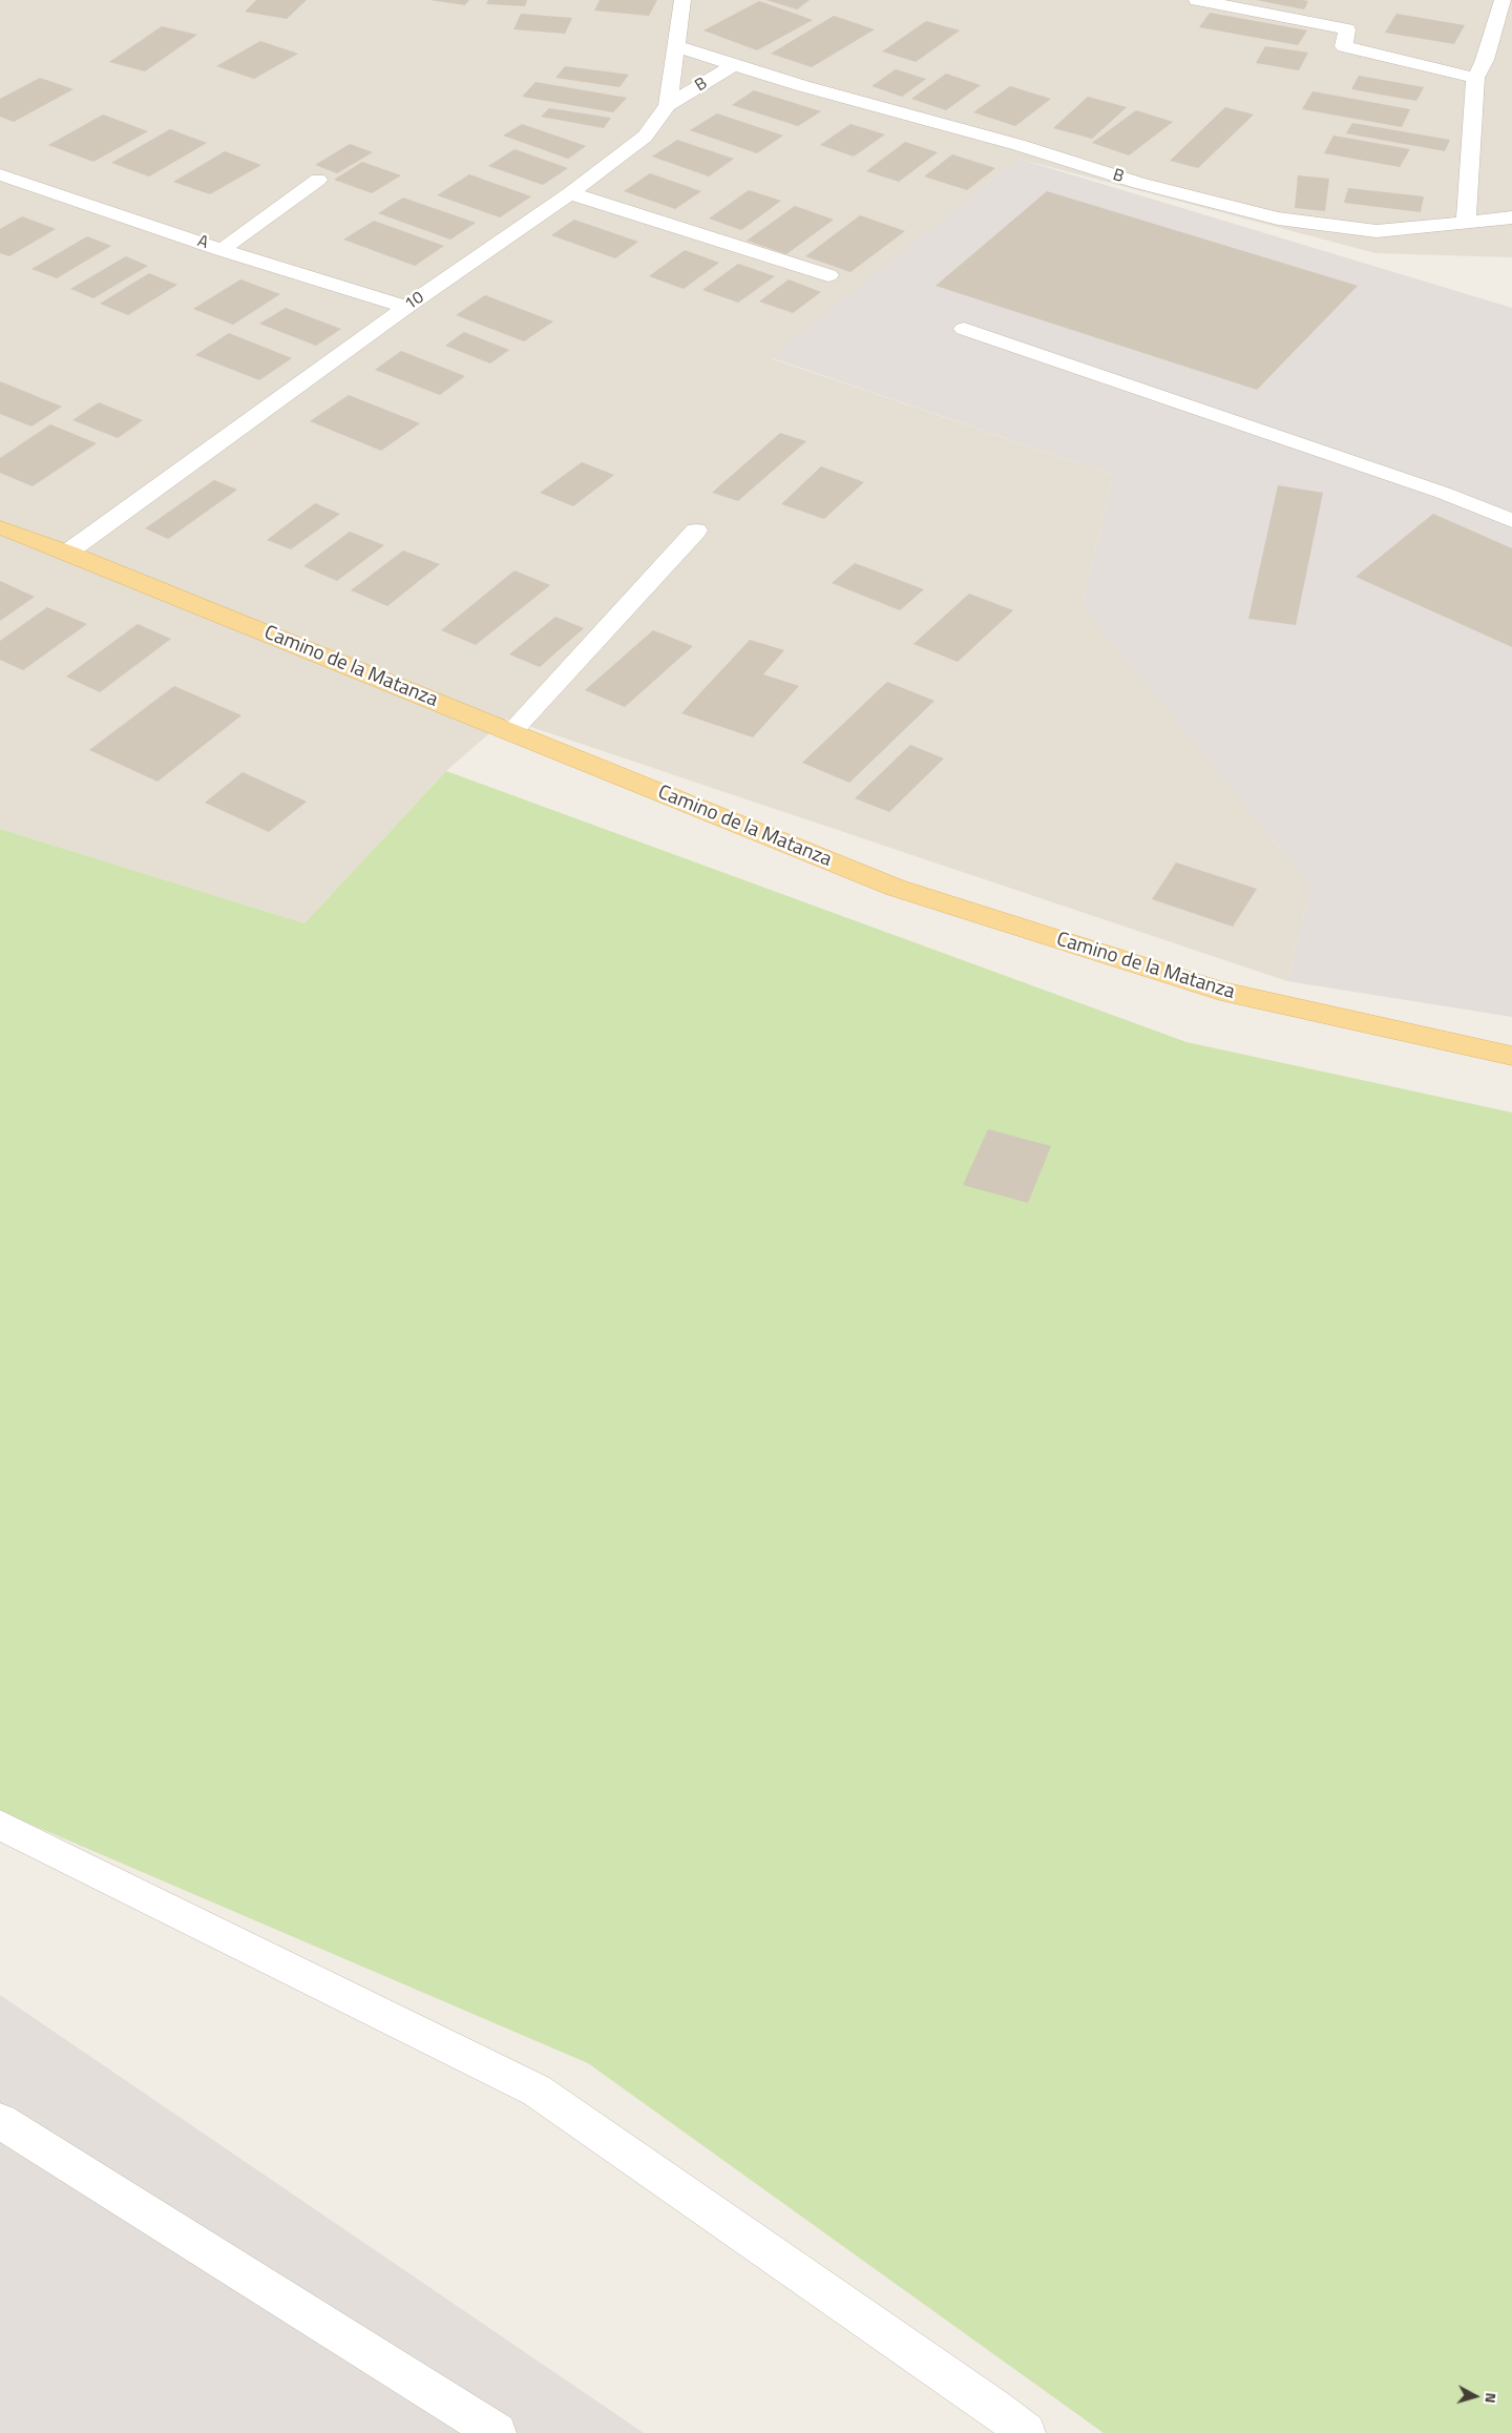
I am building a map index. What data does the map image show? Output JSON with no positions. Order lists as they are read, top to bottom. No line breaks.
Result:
{"streets":{"main road":["Camino de la Matanza"],"street":["B","A","10"]},"crossings":[["B","10"],["A","10"],["10","Camino de la Matanza"]],"north":"right"}
